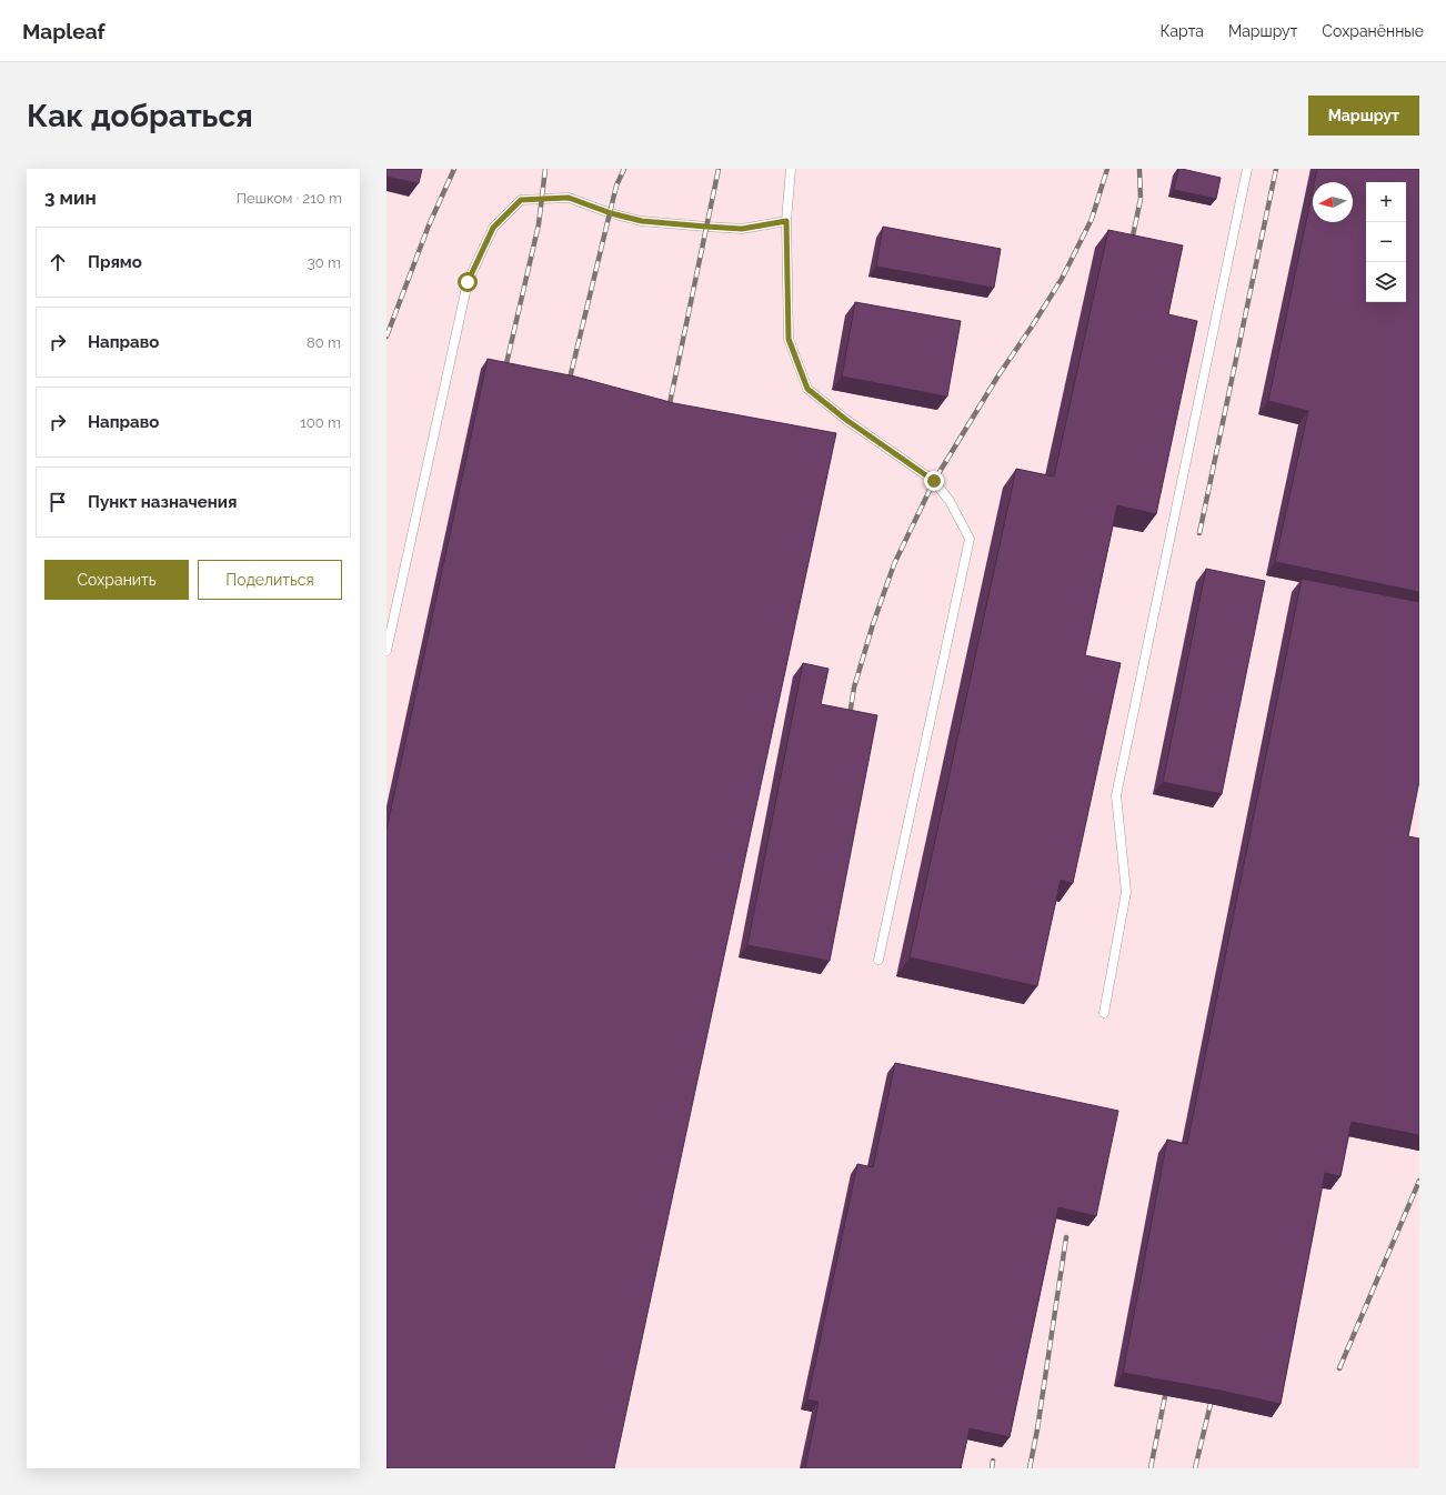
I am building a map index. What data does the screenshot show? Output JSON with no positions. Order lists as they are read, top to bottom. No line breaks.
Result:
{"north":"left","page":{"header":"Mapleaf","nav":["Карта","Маршрут","Сохранённые"],"buttons":["Маршрут",["Сохранить","Поделиться"]],"title":"Как добраться","heading":["3 мин","Пешком · 210 m"],"map_buttons":["+","−"],"list":[["Прямо","30 m"],["Направо","80 m"],["Направо","100 m"],"Пункт назначения"]}}
